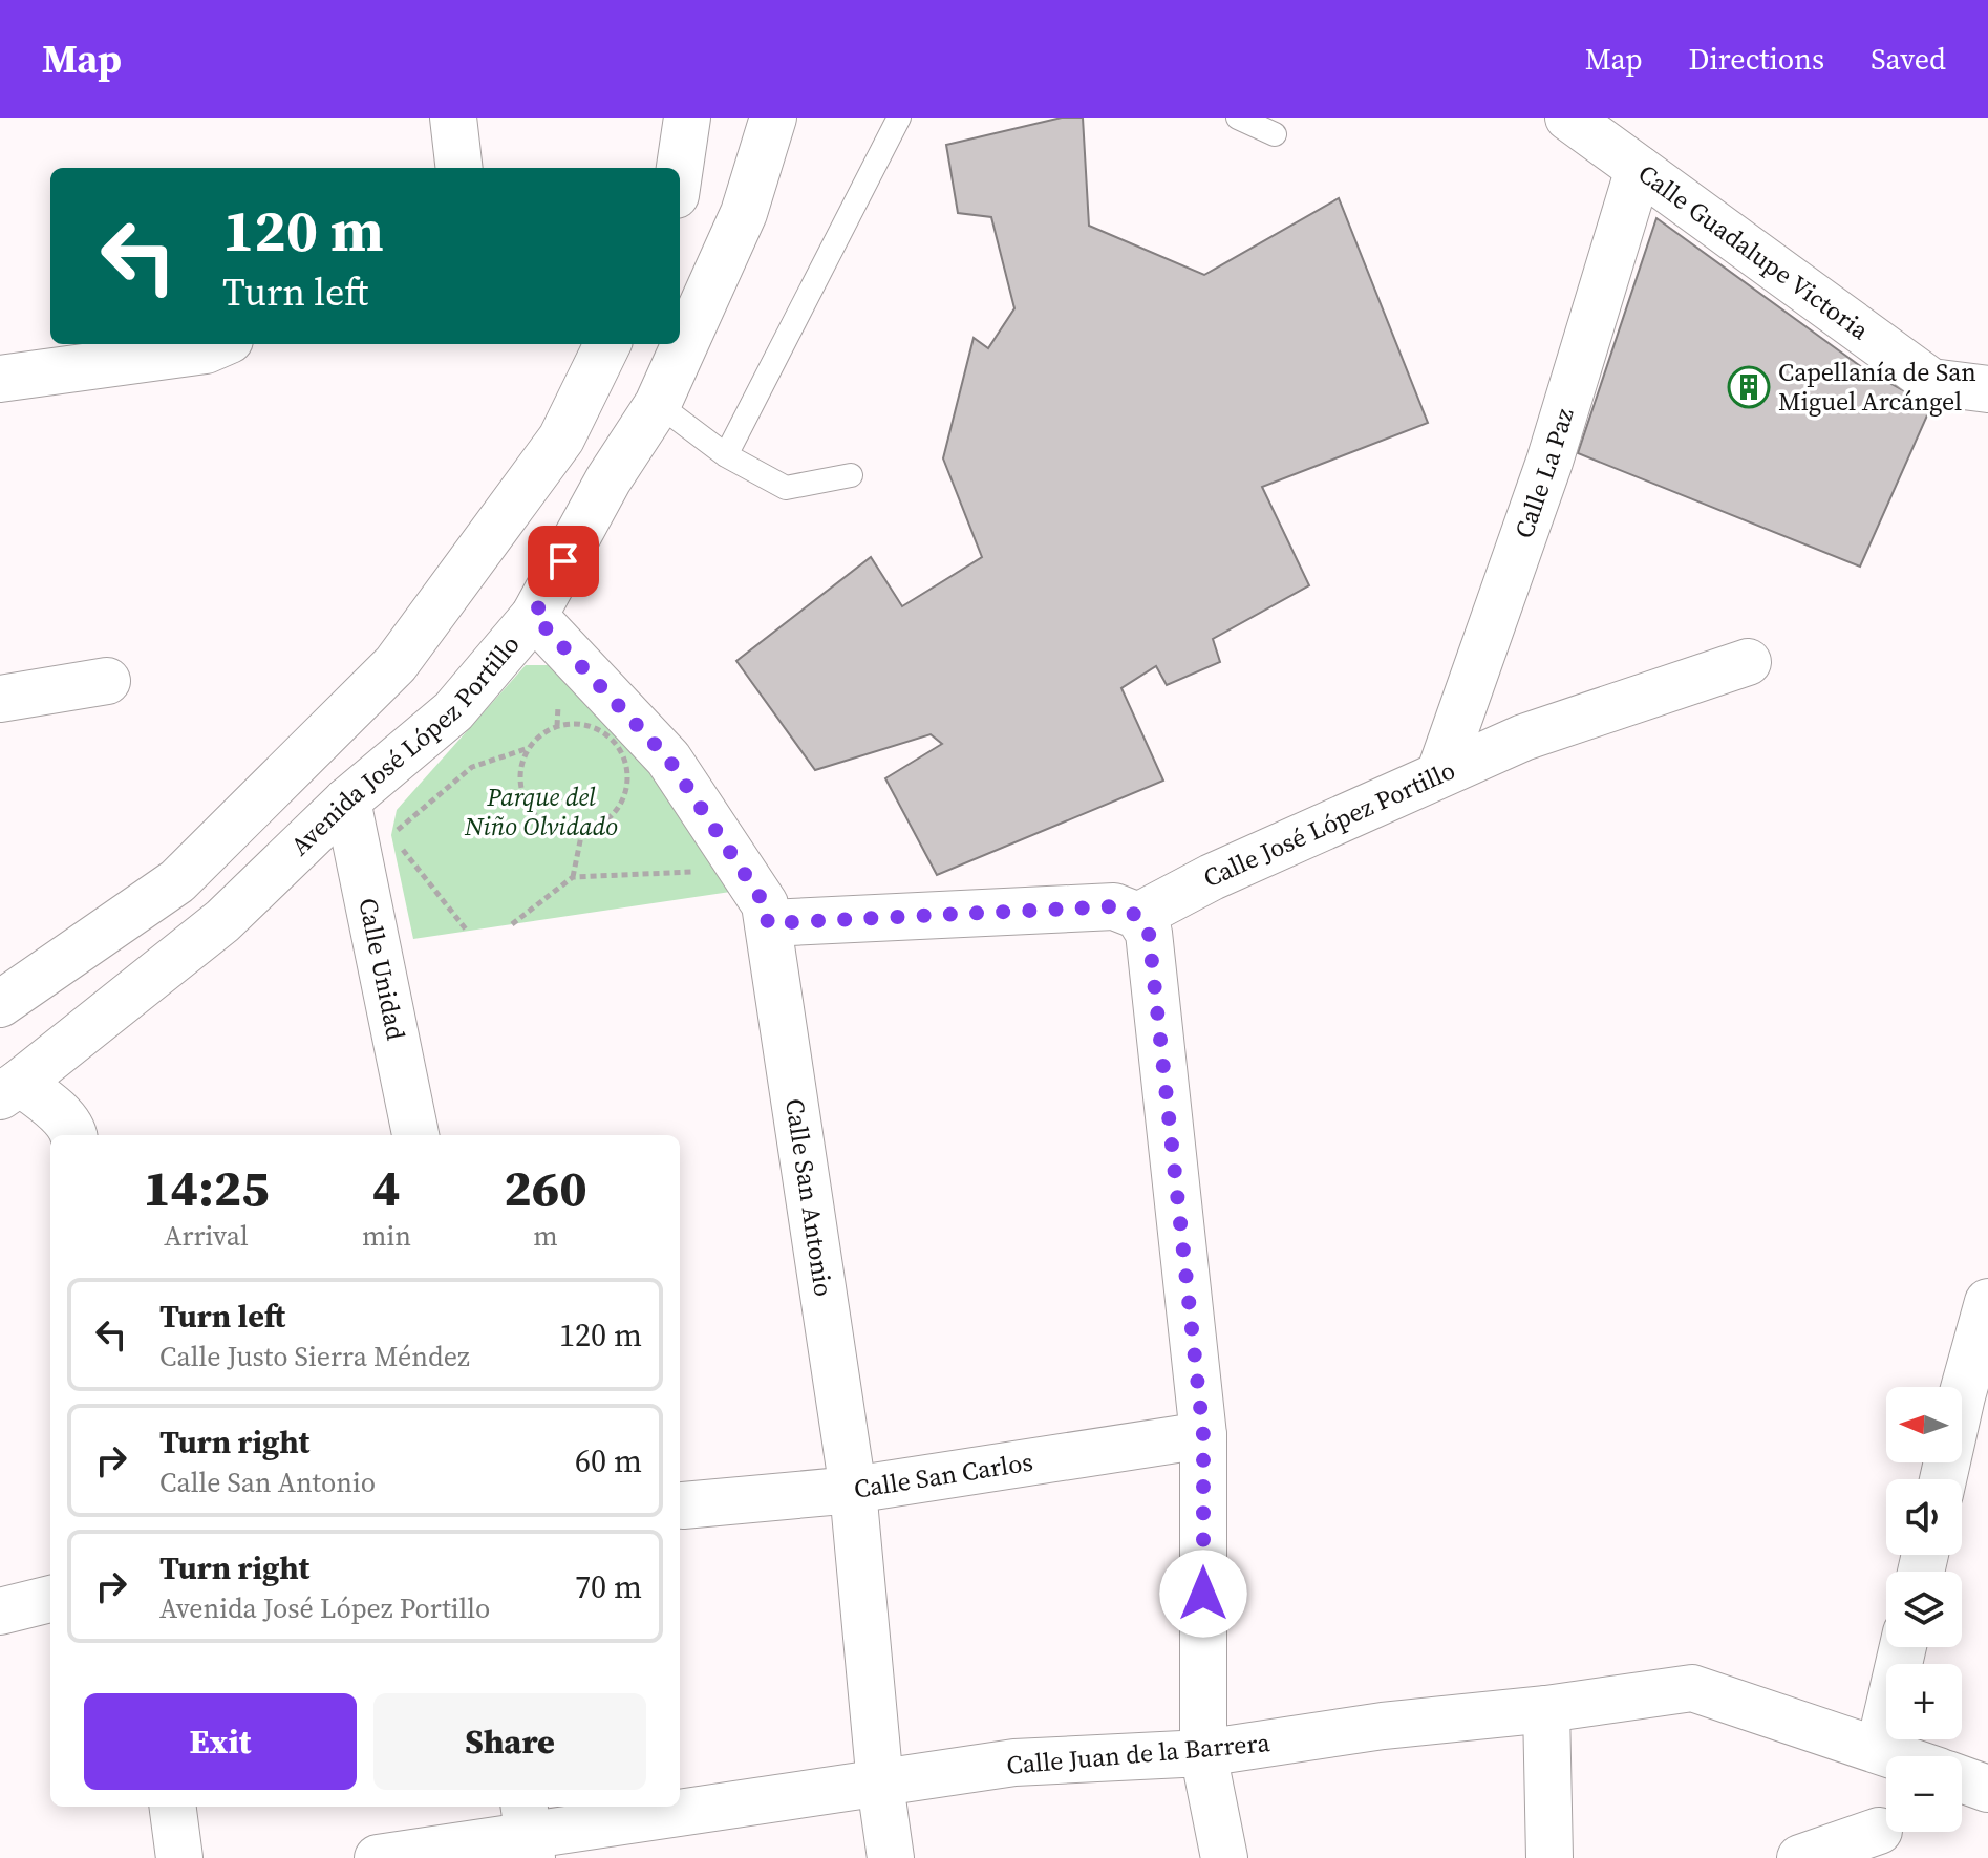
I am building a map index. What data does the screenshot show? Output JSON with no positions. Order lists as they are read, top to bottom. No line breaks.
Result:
{"streets":{"street":["Calle Guadalupe Victoria","Calle La Paz","Avenida José López Portillo","Calle José López Portillo","Calle Unidad","Calle San Antonio","Calle San Carlos","Calle Juan de la Barrera"]},"crossings":[["Calle Guadalupe Victoria","Calle La Paz"],["Calle La Paz","Calle José López Portillo"],["Avenida José López Portillo","Calle Unidad"],["Avenida José López Portillo","Calle San Antonio"],["Calle San Antonio","Calle San Carlos"],["Calle San Antonio","Calle Juan de la Barrera"]],"parks":["Parque del Niño Olvidado"],"places":{"building":["Capellanía de San Miguel Arcángel"]},"north":"left","page":{"header":"Map","nav":["Map","Directions","Saved"],"turn":["120 m","Turn left"],"eta":["14:25","Arrival","4","min","260","m"],"list":[{"name":"Turn left","note":"Calle Justo Sierra Méndez","value":"120 m"},{"name":"Turn right","note":"Calle San Antonio","value":"60 m"},{"name":"Turn right","note":"Avenida José López Portillo","value":"70 m"}],"map_buttons":["+","−"],"buttons":["Exit","Share"]}}
